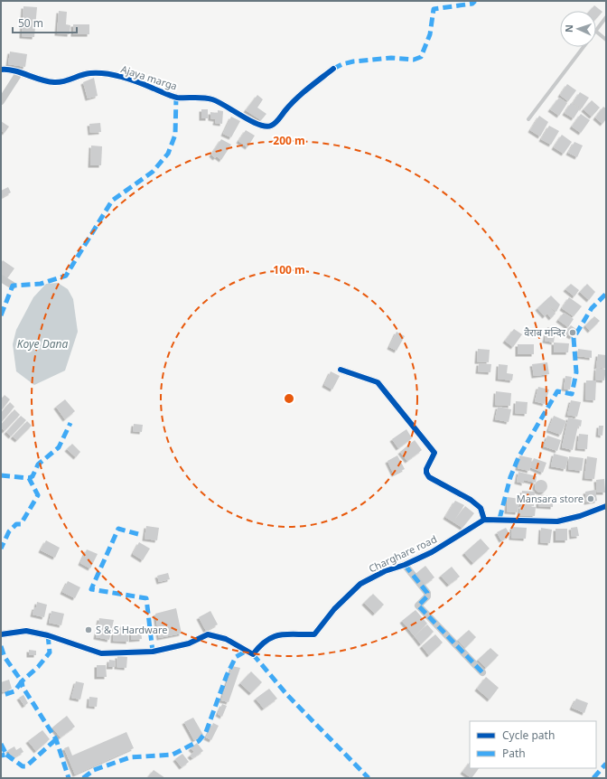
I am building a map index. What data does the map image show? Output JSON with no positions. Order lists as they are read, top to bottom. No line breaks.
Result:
{"streets":{"street":["Ajaya marga","Charghare road"]},"water":["Koye Dana"],"places":["वैराब मन्दिर","Mansara store","S & S Hardware"],"legend":["Cycle path","Path"],"scale_bar":"50 m","north":"left","rings":["200 m","100 m"]}
